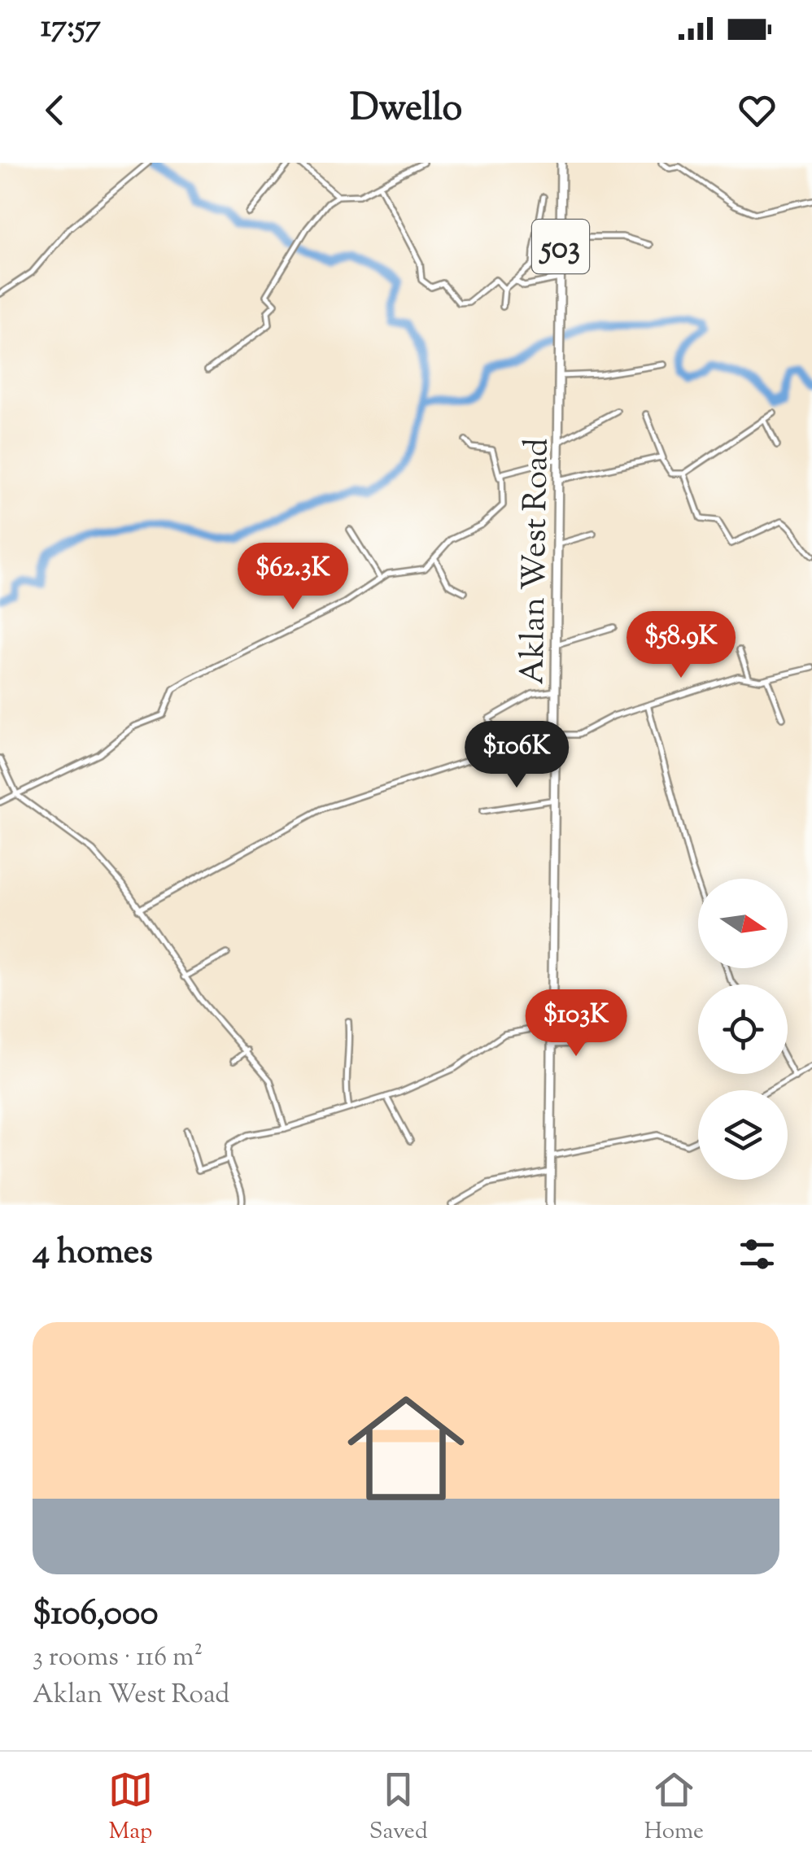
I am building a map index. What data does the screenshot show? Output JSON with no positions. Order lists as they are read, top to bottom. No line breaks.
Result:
{"streets":{"main road":["503","Aklan West Road"]},"north":"right","page":{"status":"17:57","header":"Dwello","price":["$62.3K","$58.9K","$106K","$103K"],"heading":"4 homes","list":[{"name":"$106,000","note":"3 rooms · 116 m² · Aklan West Road"}],"tabs":["Map","Saved","Home"]}}
